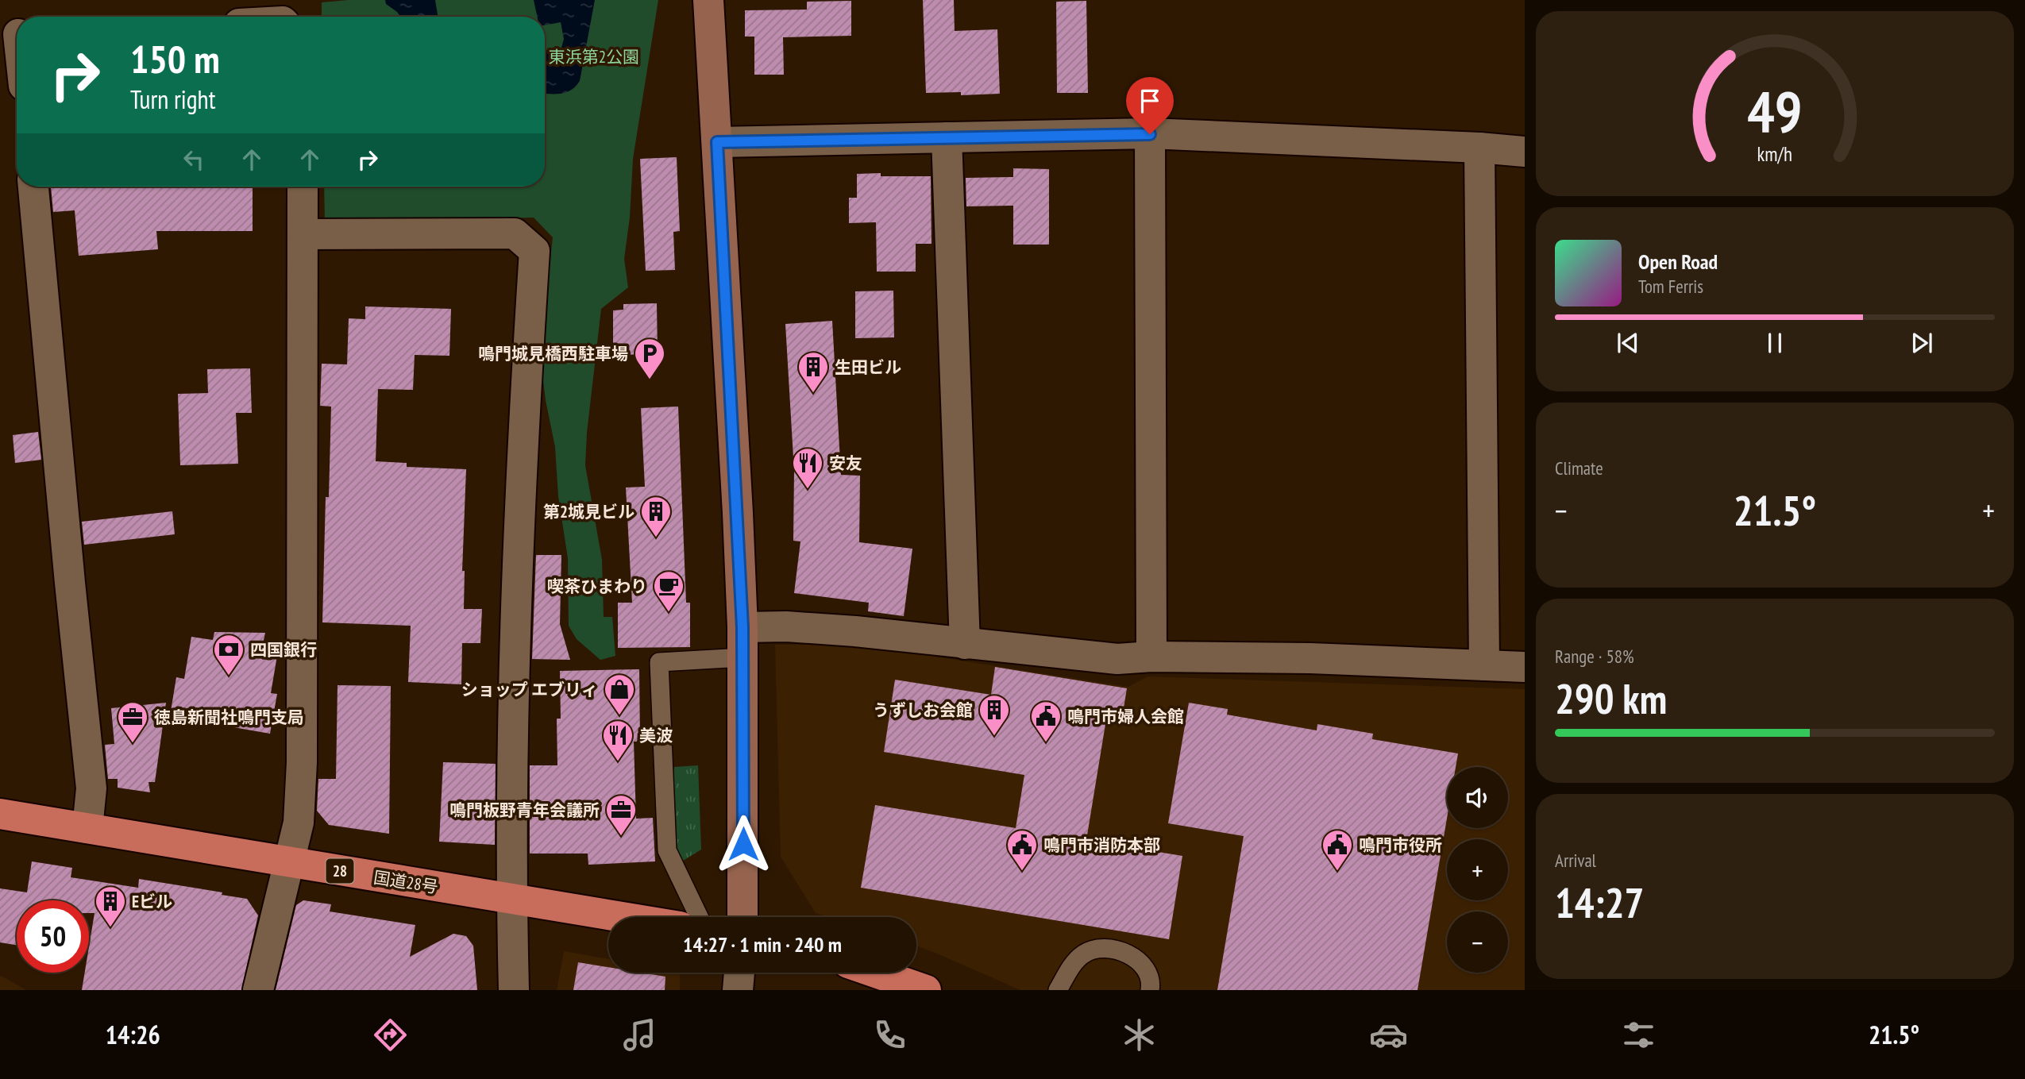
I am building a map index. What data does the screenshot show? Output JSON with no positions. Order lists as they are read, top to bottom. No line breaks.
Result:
{"streets":{"highway":["28","国道28号"]},"parks":["東浜第2公園"],"places":{"parking":["鳴門城見橋西駐車場"],"building":["生田ビル","第2城見ビル","うずしお会館","Eビル"],"restaurant":["安友","美波"],"cafe":["喫茶ひまわり"],"bank":["四国銀行"],"shop":["ショップ エブリィ"],"public building":["鳴門市婦人会館","鳴門市消防本部","鳴門市役所"],"office":["徳島新聞社鳴門支局","鳴門板野青年会議所"]},"page":{"turn":["150 m","Turn right"],"song":["Open Road","Tom Ferris"],"tile":["Climate",["Range · 58%","290 km"],["Arrival","14:27"]],"heat":["−","21.5°","+"],"map_buttons":["+","−"],"limit":"50","trip":"14:27 · 1 min · 240 m","tabs":["14:26","21.5°"],"gauge":["49","km/h"]}}
